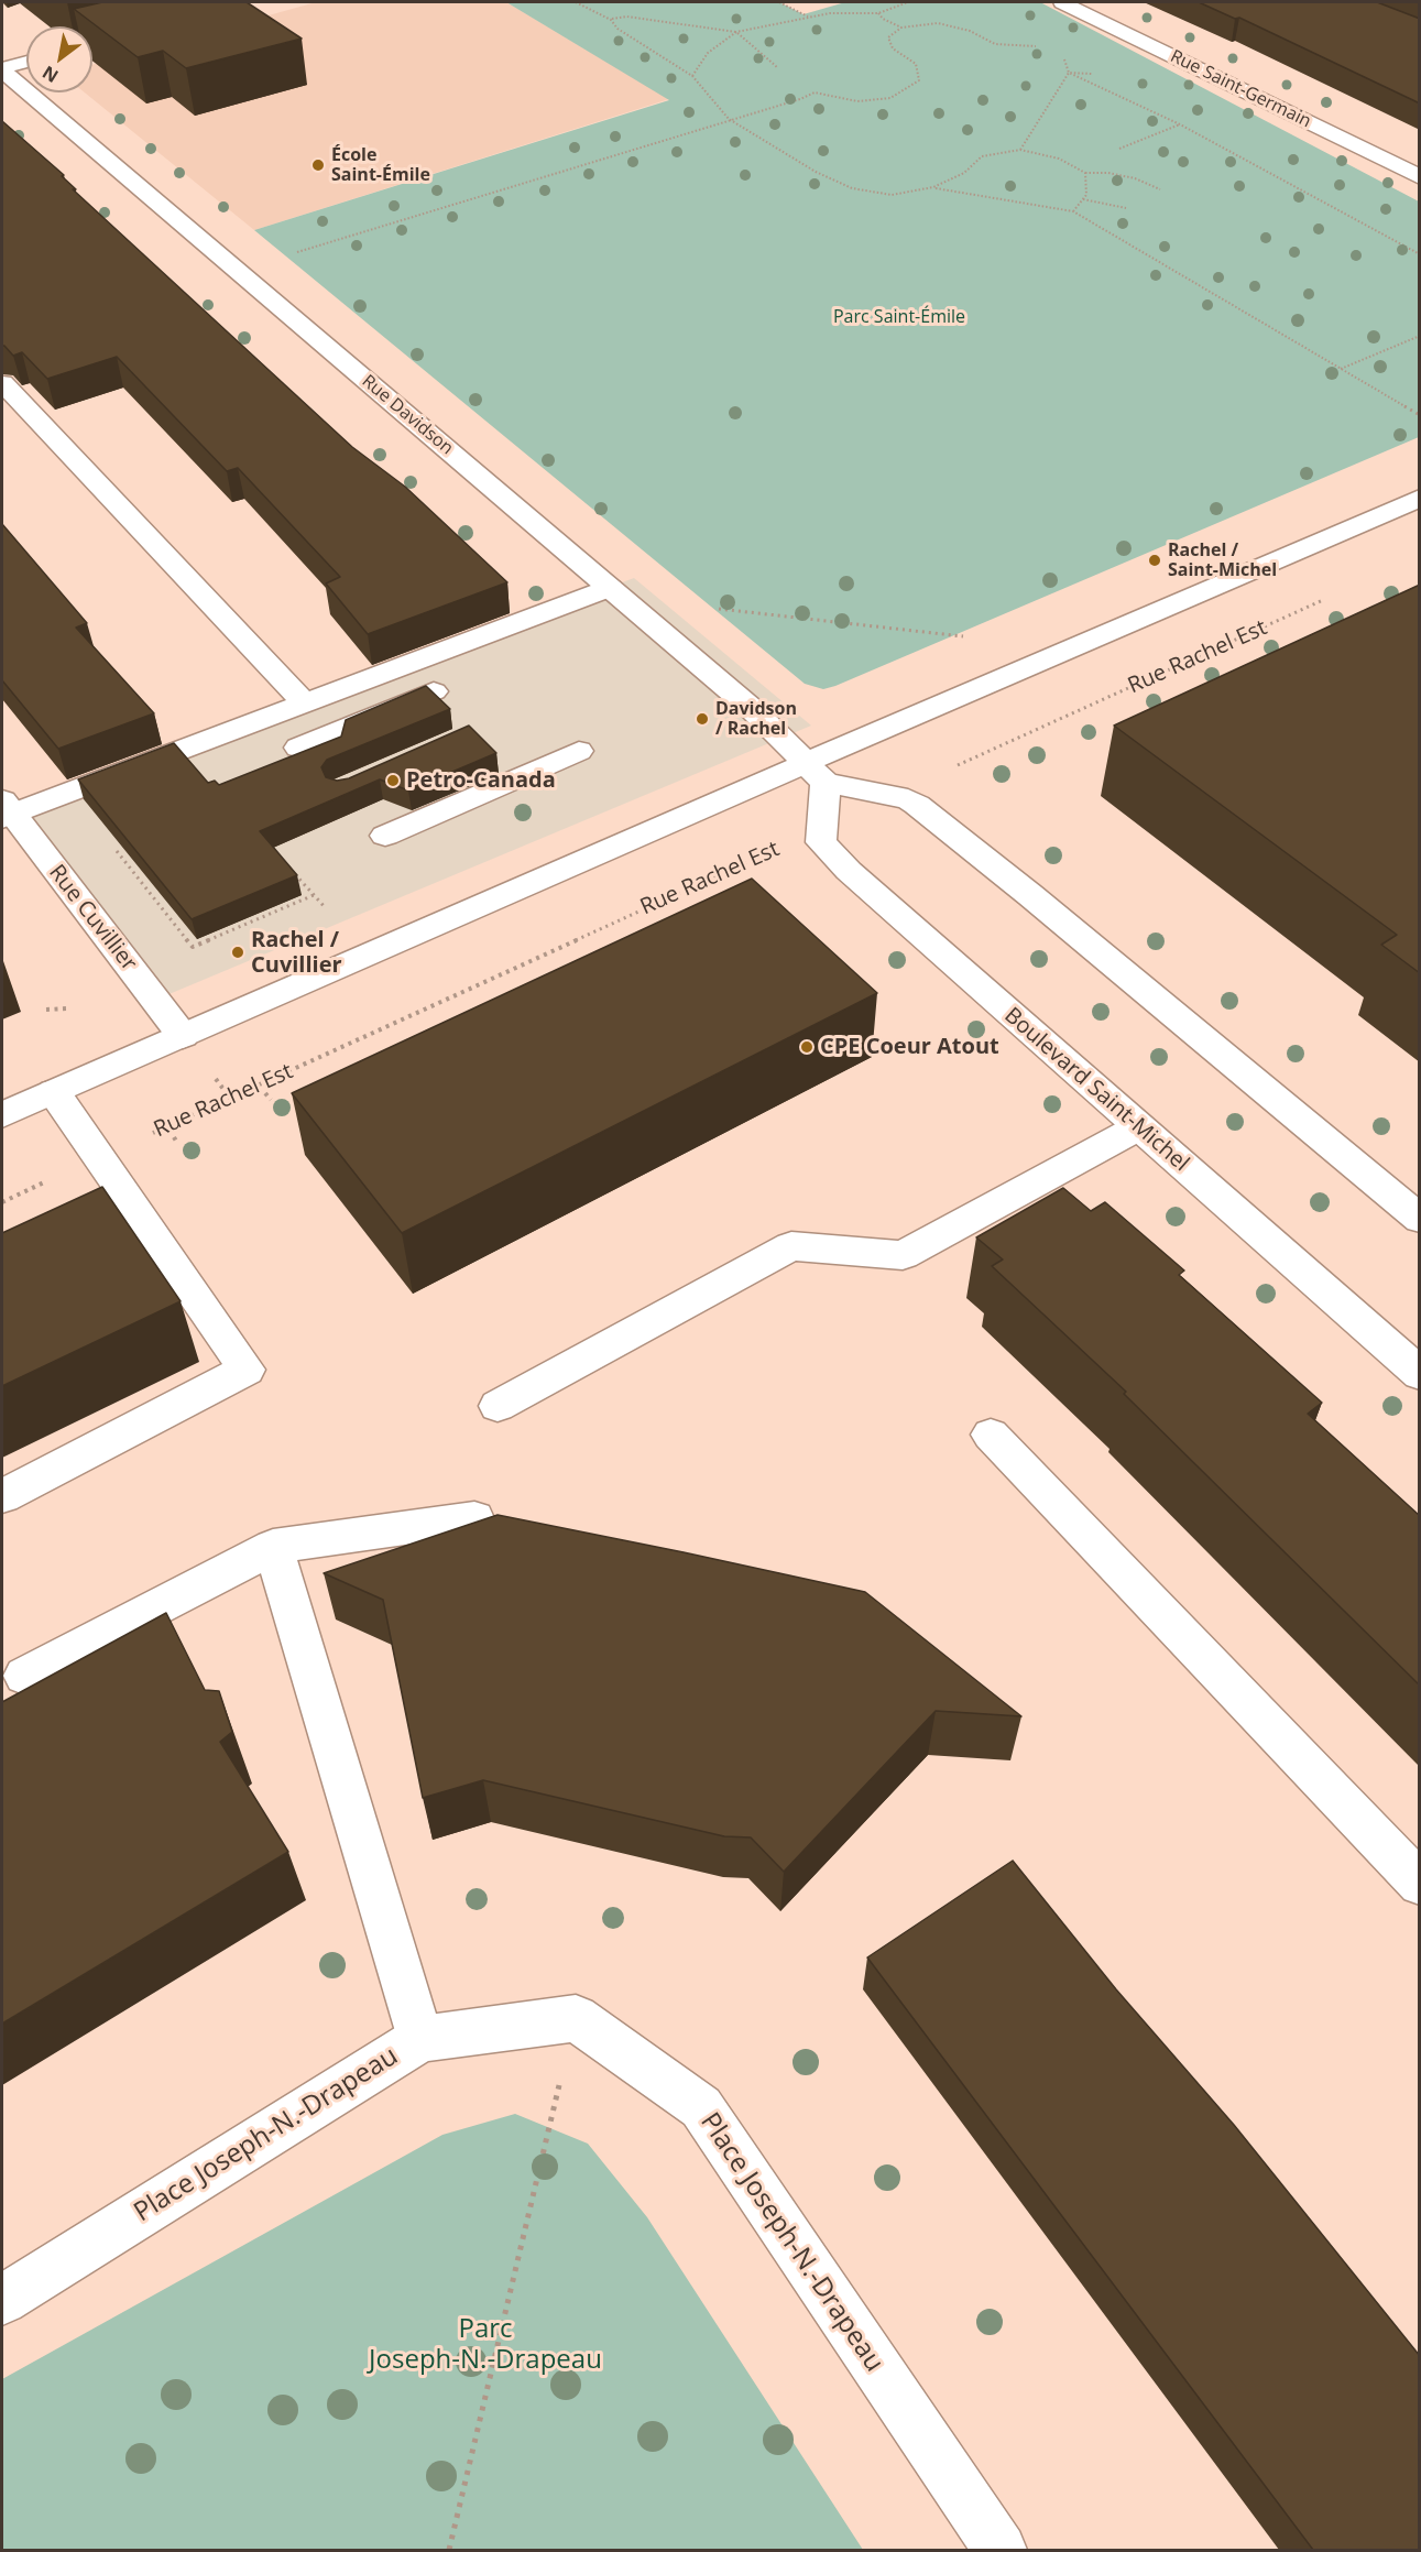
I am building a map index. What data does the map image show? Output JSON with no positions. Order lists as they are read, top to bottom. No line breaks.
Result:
{"streets":{"main road":["Rue Saint-Germain","Rue Davidson","Rue Cuvillier","Boulevard Saint-Michel","Place Joseph-N.-Drapeau"],"path":["Rue Rachel Est"]},"crossings":[["Rue Davidson","Boulevard Saint-Michel"],["Rue Rachel Est","Boulevard Saint-Michel"]],"parks":["Parc Saint-Émile","Parc Joseph-N.-Drapeau"],"places":["École Saint-Émile","Rachel / Saint-Michel","Davidson / Rachel","Petro-Canada","Rachel / Cuvillier","CPE Coeur Atout"],"north":"bottom left"}
